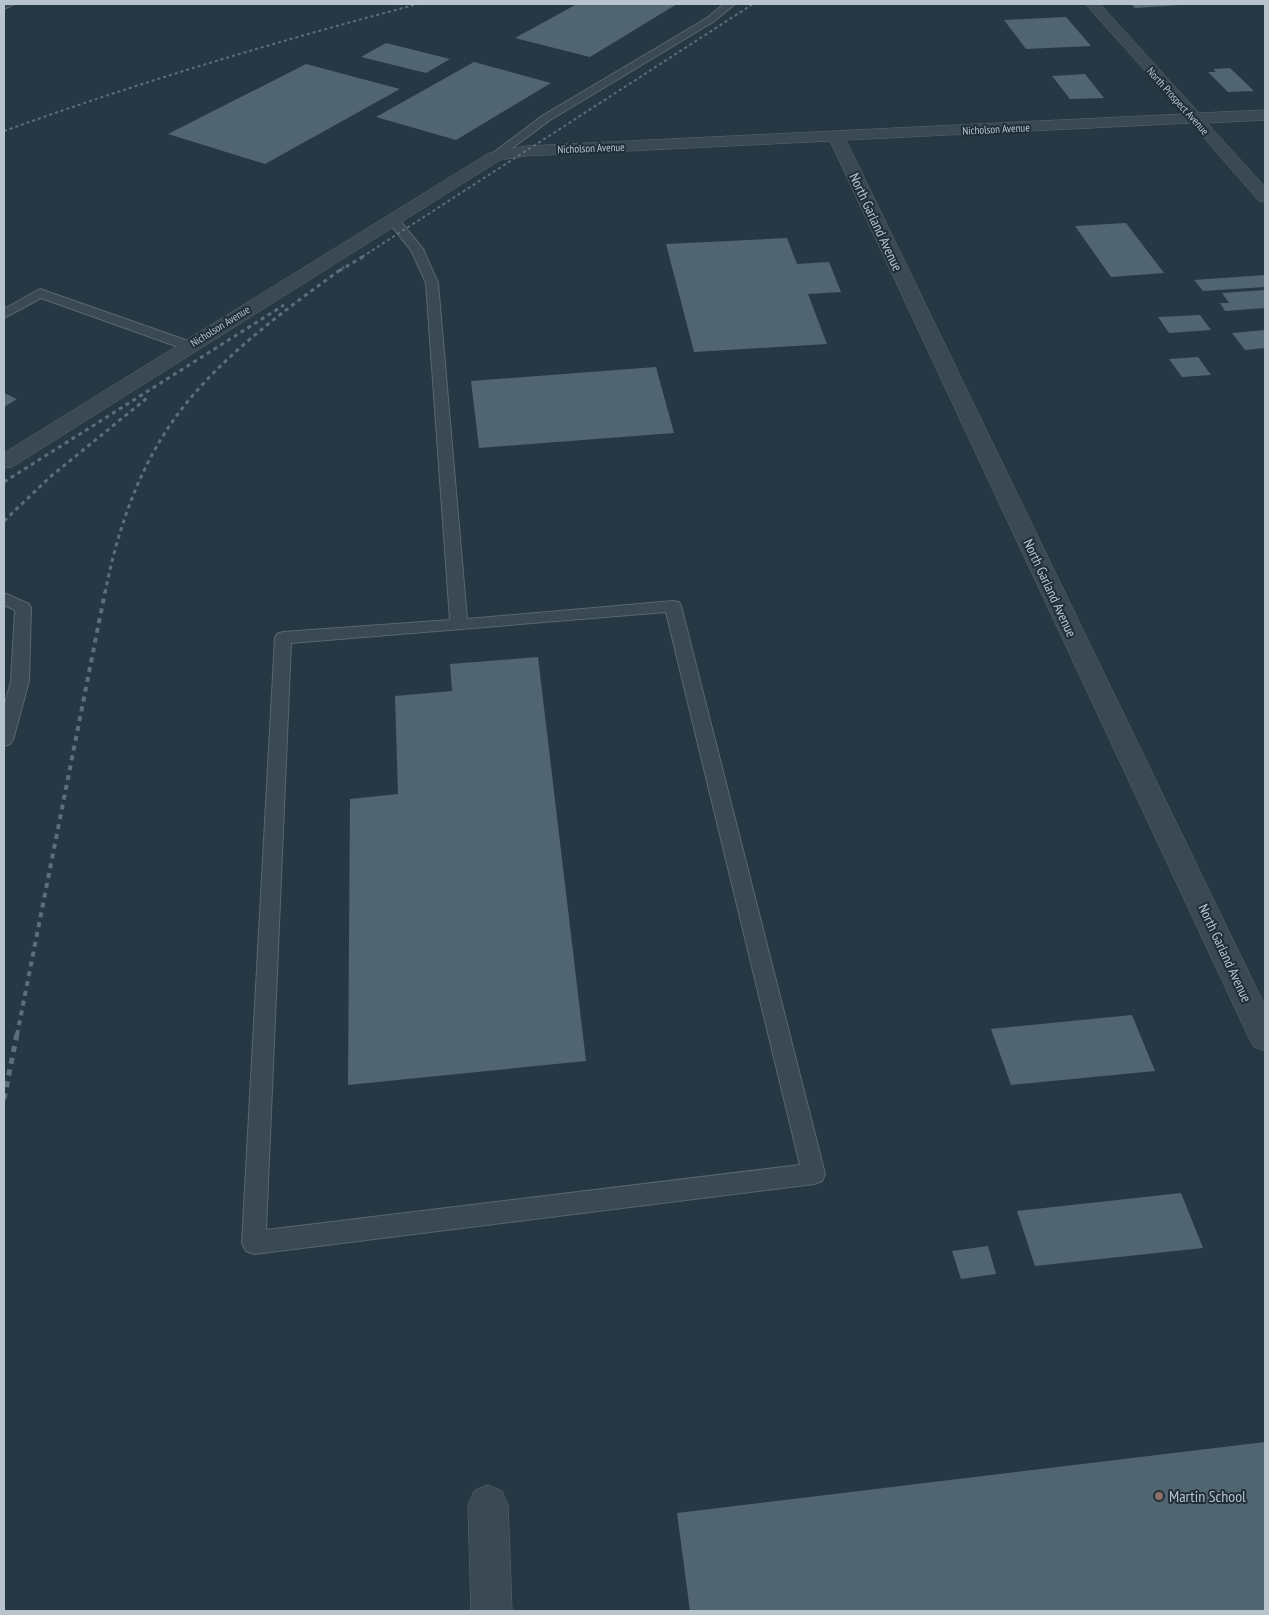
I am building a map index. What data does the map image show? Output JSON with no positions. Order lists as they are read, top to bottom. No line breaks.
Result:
{"streets":{"street":["North Prospect Avenue","Nicholson Avenue","North Garland Avenue"]},"crossings":[["North Prospect Avenue","Nicholson Avenue"],["Nicholson Avenue","North Garland Avenue"]],"places":["Martin School"]}
